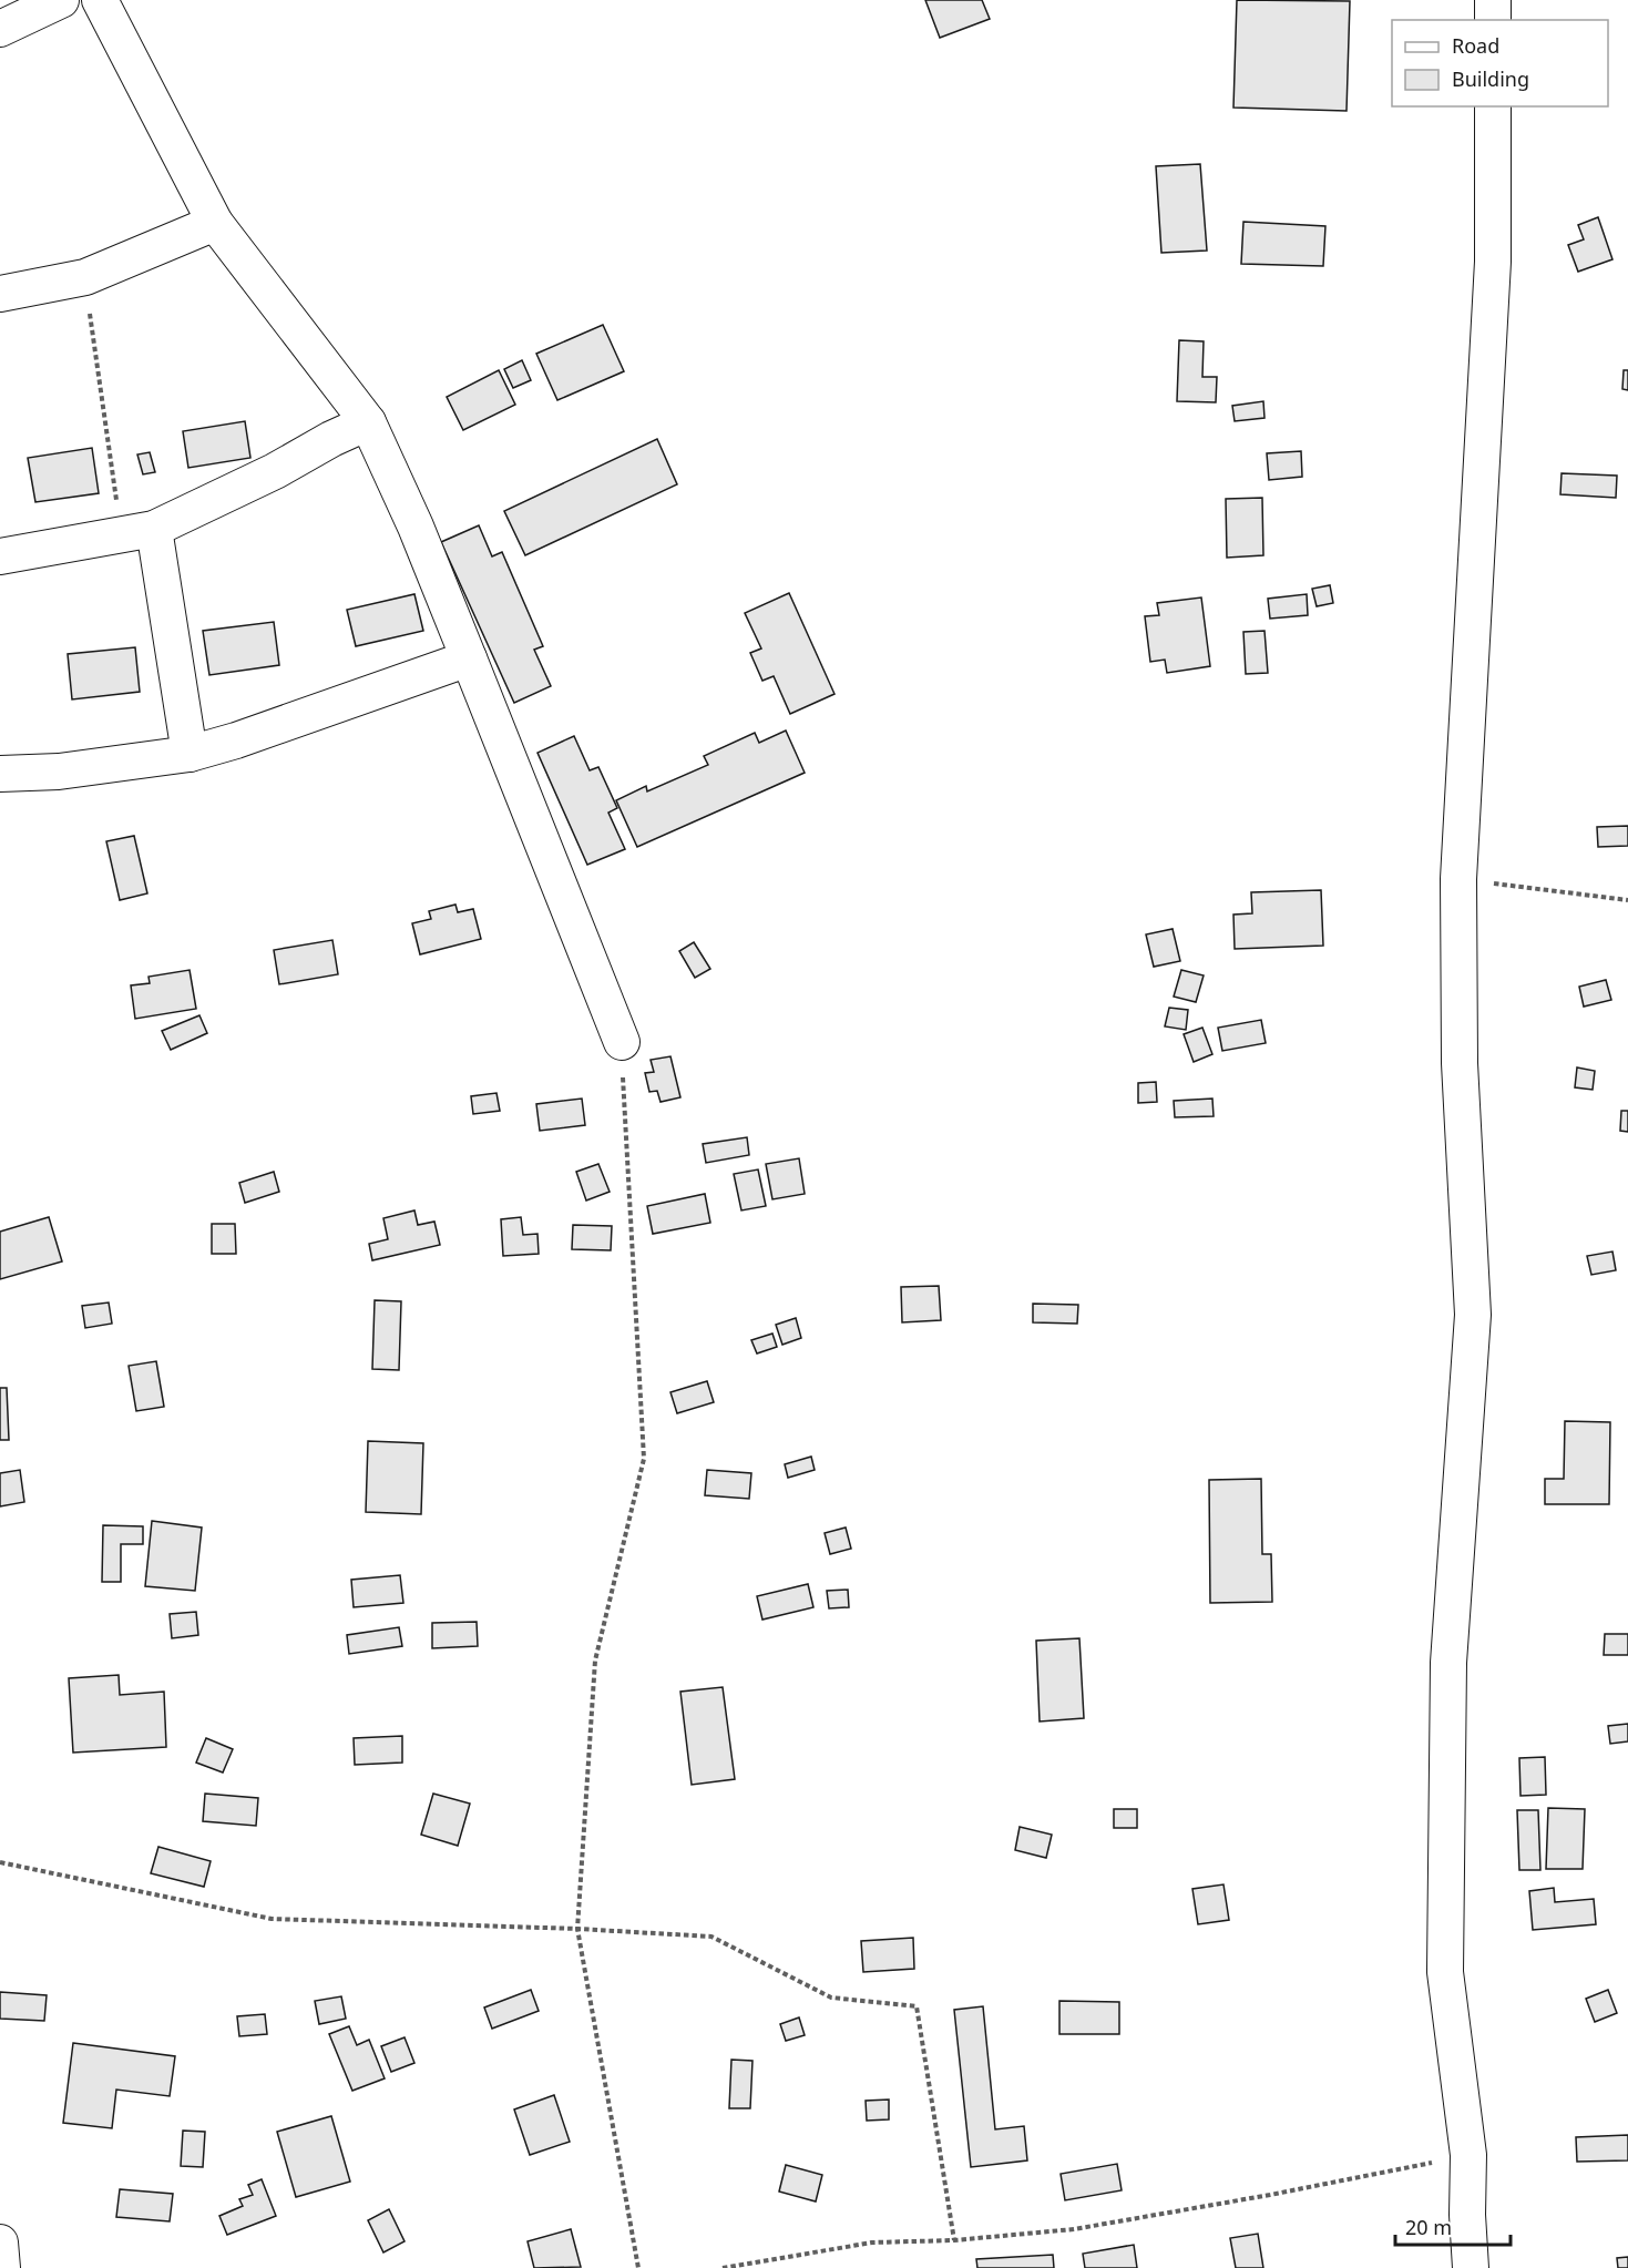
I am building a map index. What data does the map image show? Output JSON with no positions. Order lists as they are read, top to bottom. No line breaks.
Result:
{"legend":["Road","Building"],"scale_bar":"20 m"}
